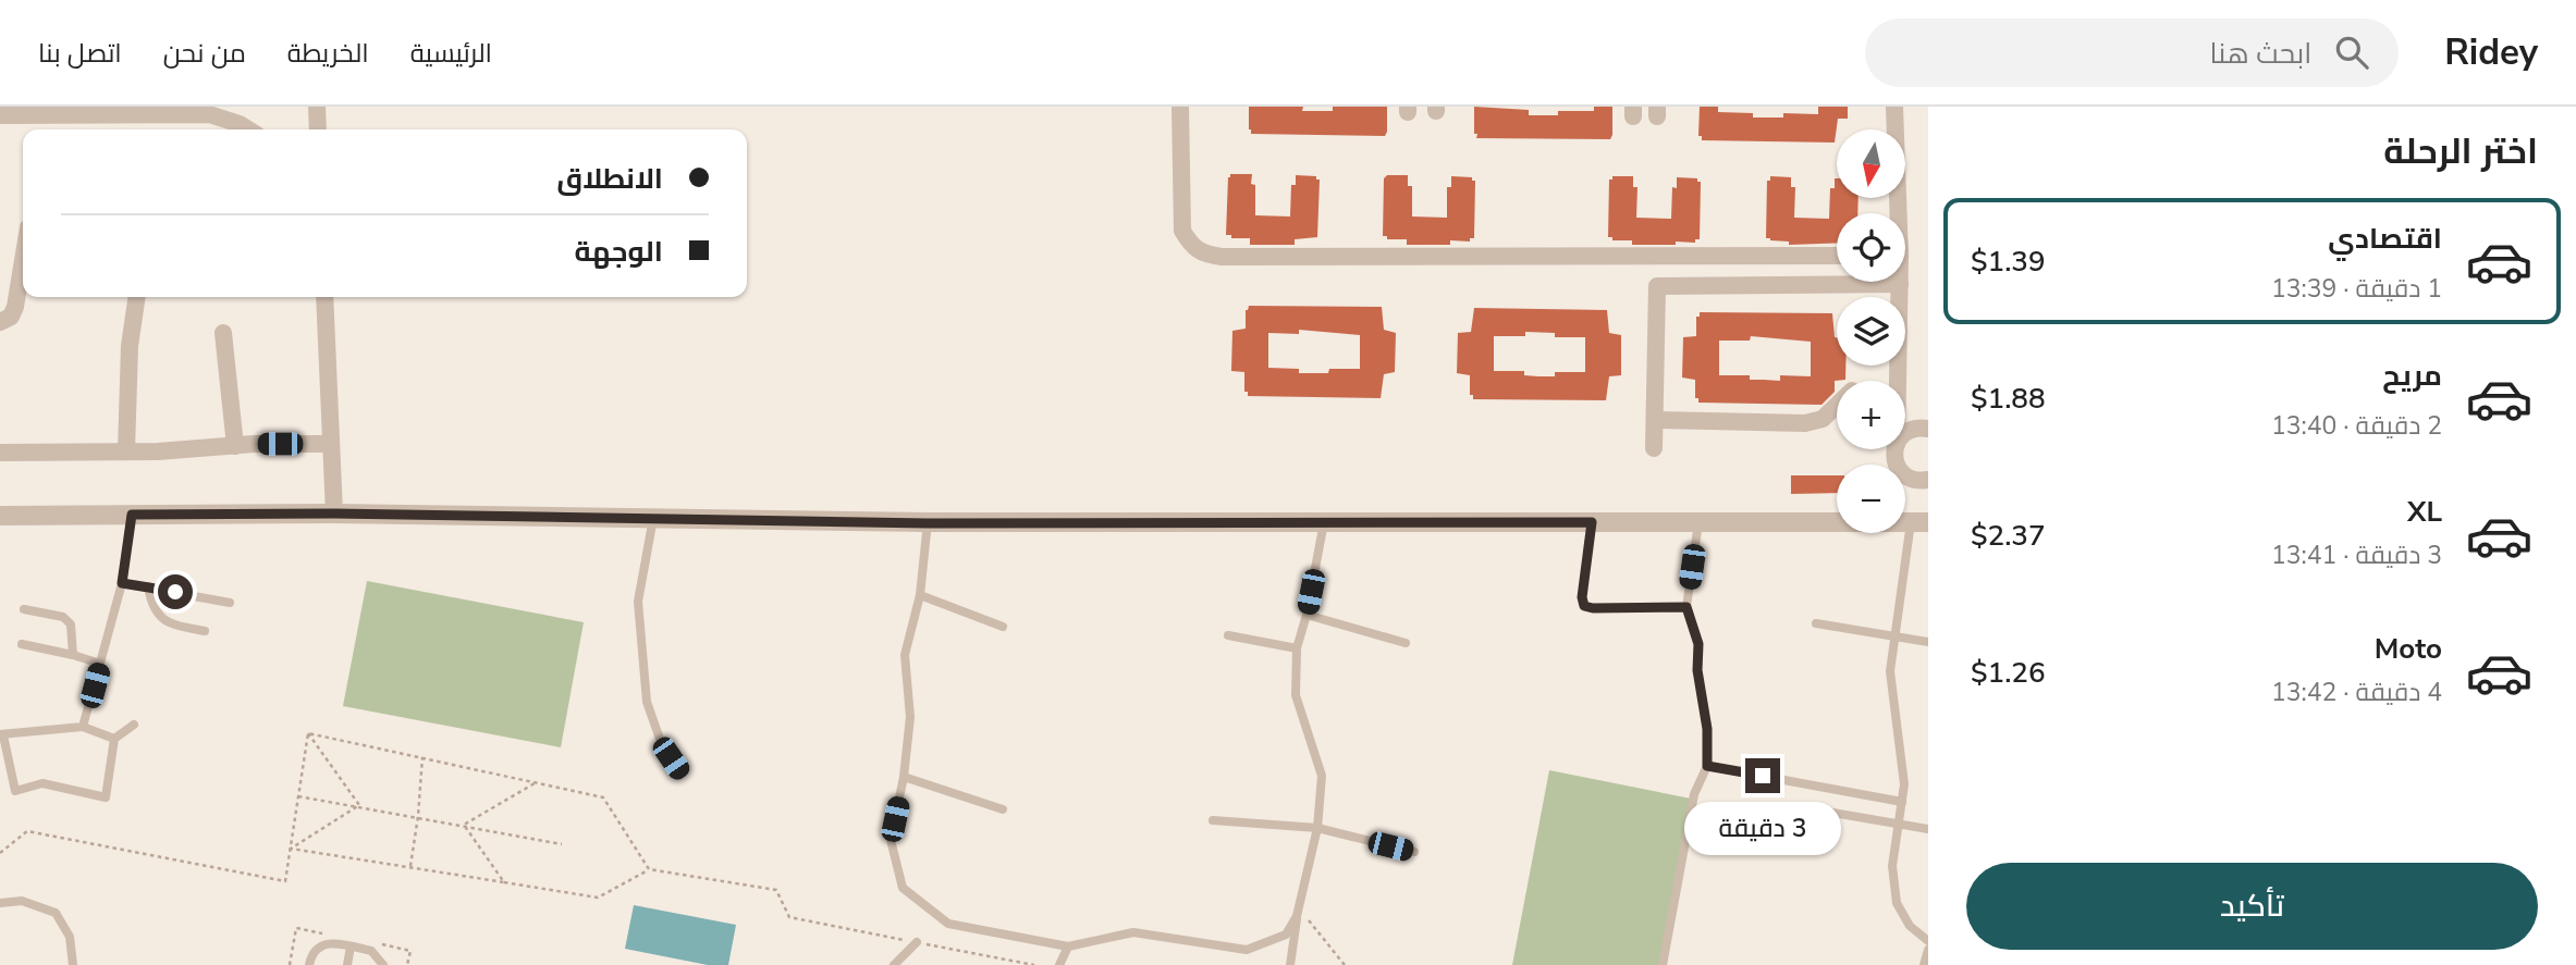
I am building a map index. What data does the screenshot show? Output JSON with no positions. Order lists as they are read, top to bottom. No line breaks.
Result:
{"north":"bottom","page":{"header":"Ridey","search":"ابحث هنا","nav":["الرئيسية","الخريطة","من نحن","اتصل بنا"],"heading":"اختر الرحلة","map_buttons":["+","−"],"banner":["الانطلاق","الوجهة"],"list":[{"name":"اقتصادي","note":"1 دقيقة · 13:39","value":"$1.39"},{"name":"مريح","note":"2 دقيقة · 13:40","value":"$1.88"},{"name":"XL","note":"3 دقيقة · 13:41","value":"$2.37"},{"name":"Moto","note":"4 دقيقة · 13:42","value":"$1.26"}],"bubble":"3 دقيقة","buttons":"تأكيد"}}
